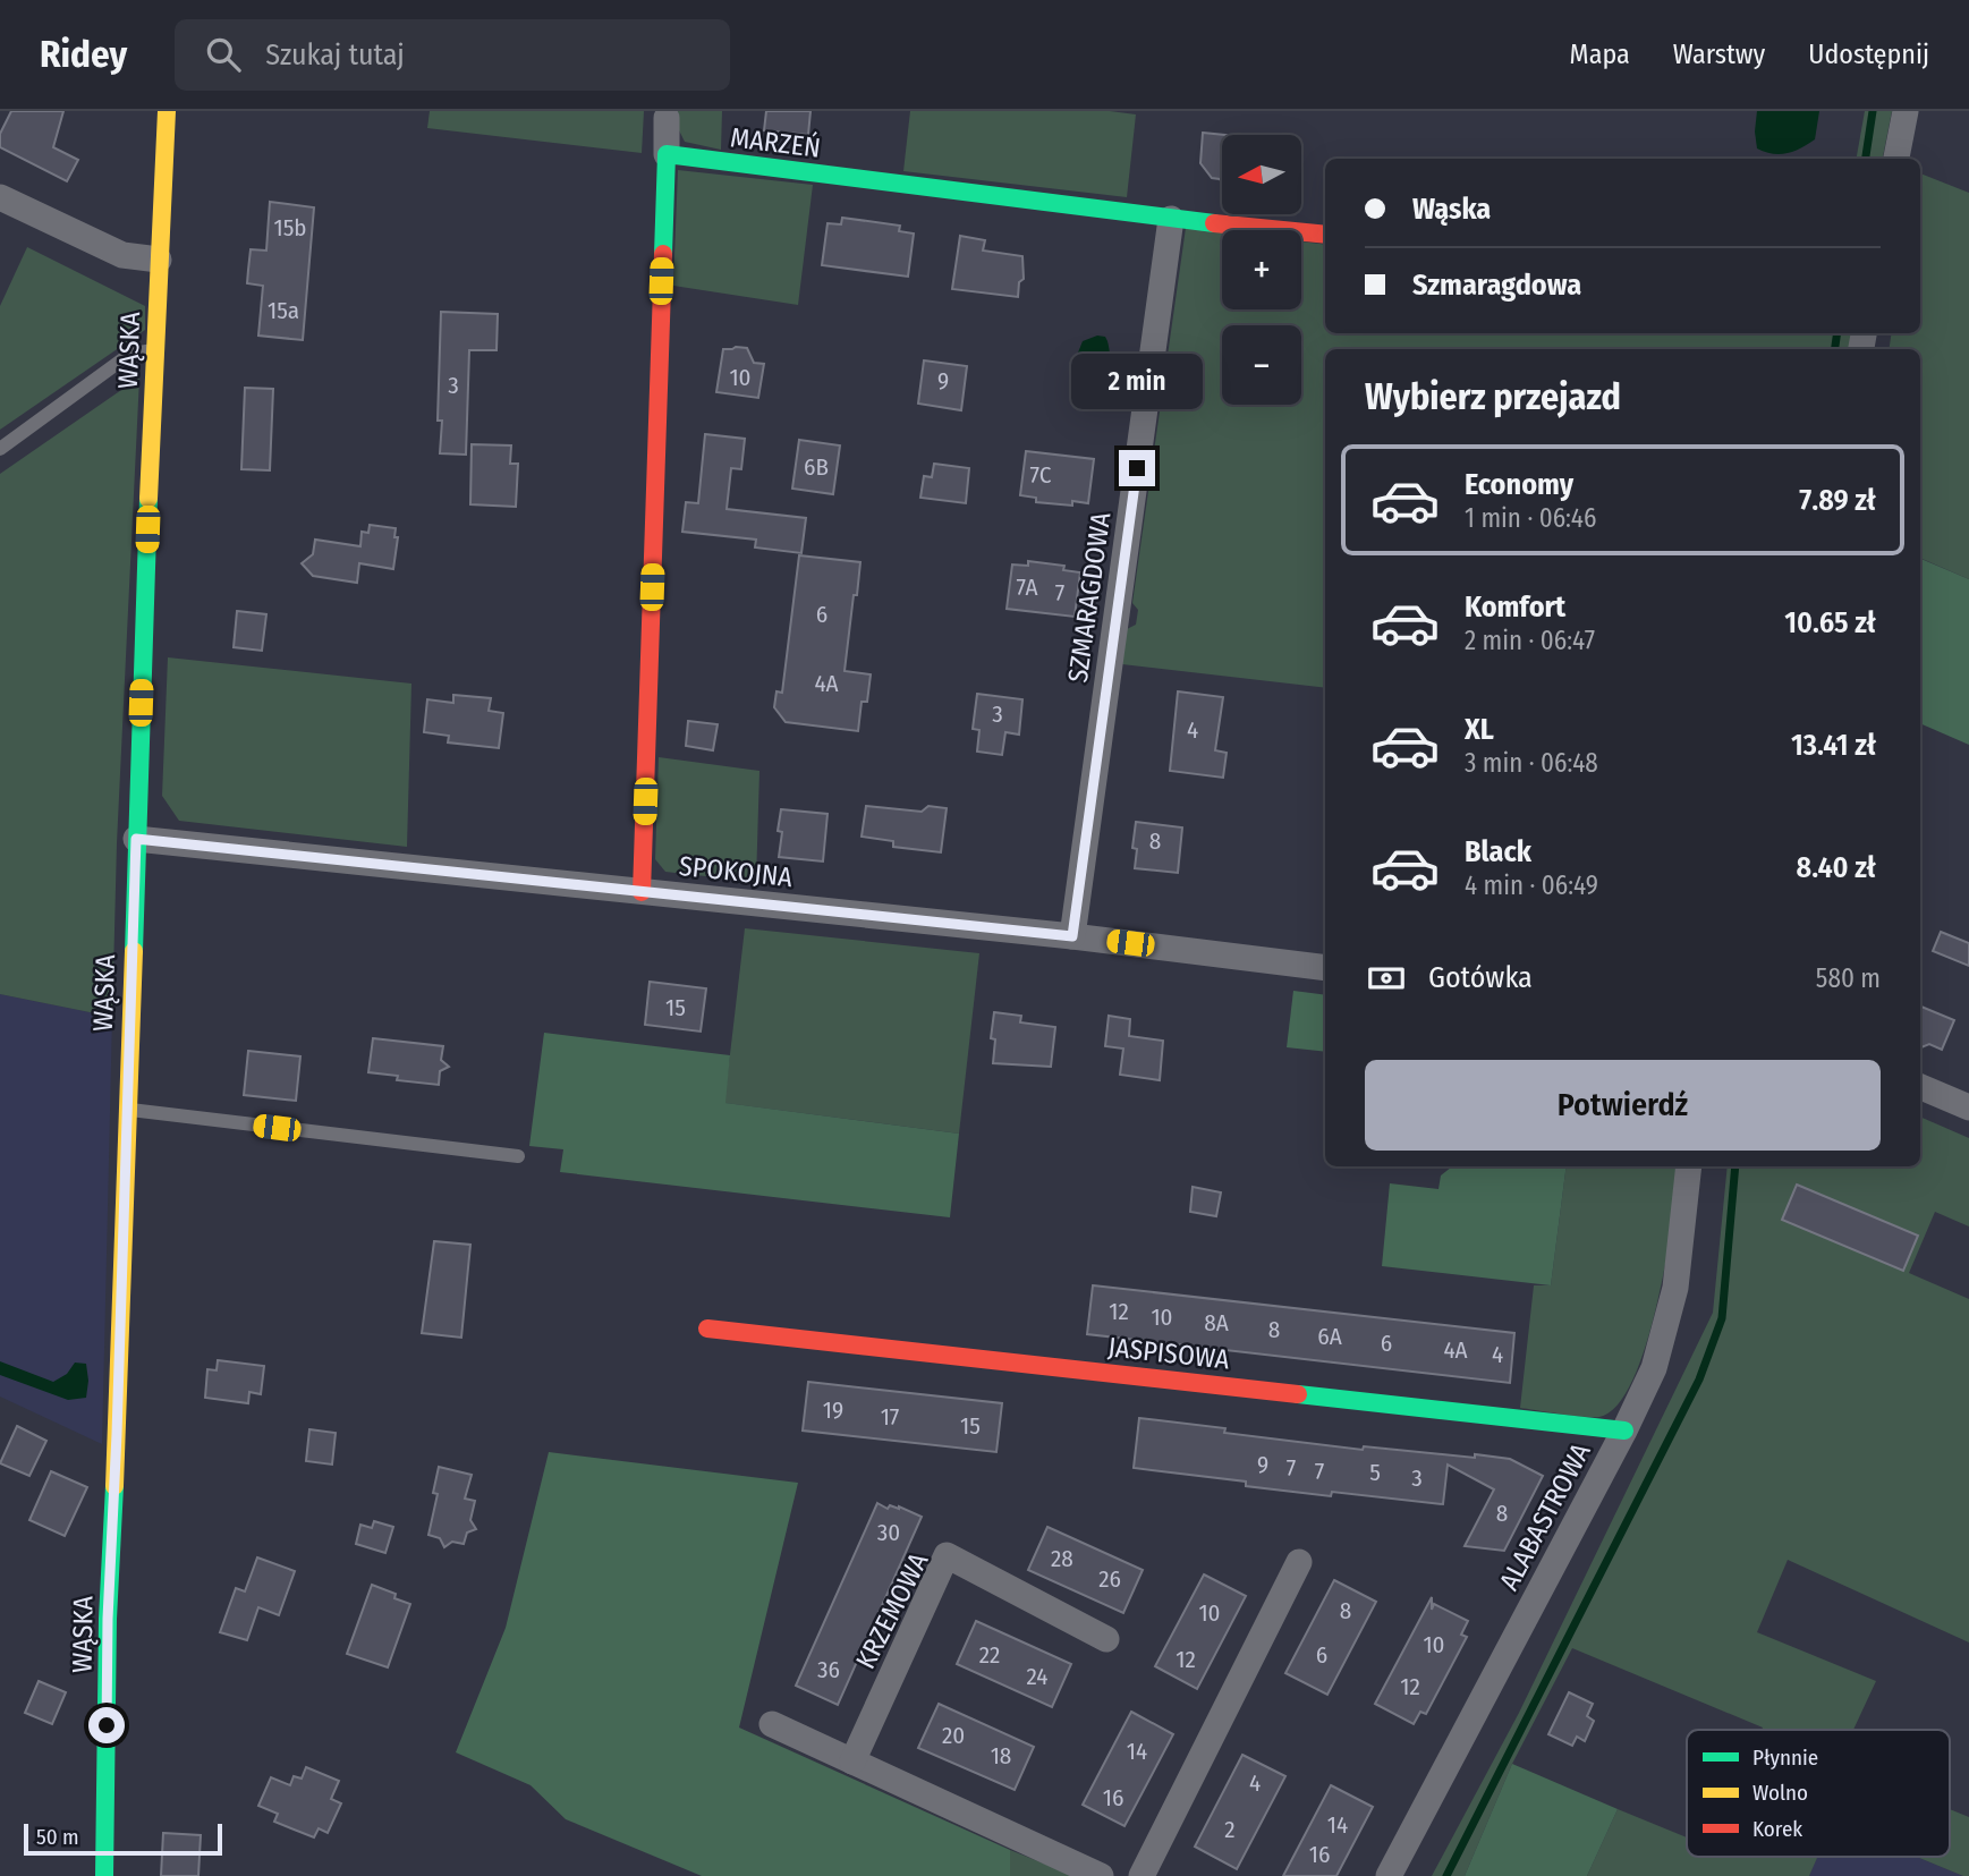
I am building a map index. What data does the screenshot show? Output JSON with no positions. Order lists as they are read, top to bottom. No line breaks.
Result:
{"streets":{"street":["MARZEŃ","WĄSKA","SZMARAGDOWA","SPOKOJNA","JASPISOWA","ALABASTROWA","KRZEMOWA"]},"crossings":[["MARZEŃ","SZMARAGDOWA"],["WĄSKA","SPOKOJNA"],["SZMARAGDOWA","SPOKOJNA"],["JASPISOWA","ALABASTROWA"]],"house_numbers":["15b","15a","10","9","3","6B","7C","7A","7","6","4A","3","4","8","15","12","10","8A","8","6A","6","4A","4","19","17","15","9","7","7","5","3","8","30","28","26","8","10","10","22","6","12","36","24","12","20","14","18","4","16","14","2","16"],"legend":["Płynnie","Wolno","Korek"],"scale_bar":"50 m","north":"left","page":{"header":"Ridey","search":"Szukaj tutaj","nav":["Mapa","Warstwy","Udostępnij"],"map_buttons":["+","−"],"banner":["Wąska","Szmaragdowa"],"heading":"Wybierz przejazd","bubble":"2 min","list":[{"name":"Economy","note":"1 min · 06:46","value":"7.89 zł"},{"name":"Komfort","note":"2 min · 06:47","value":"10.65 zł"},{"name":"XL","note":"3 min · 06:48","value":"13.41 zł"},{"name":"Black","note":"4 min · 06:49","value":"8.40 zł"}],"pay":["Gotówka","580 m"],"buttons":"Potwierdź","scale":"50 m"}}
